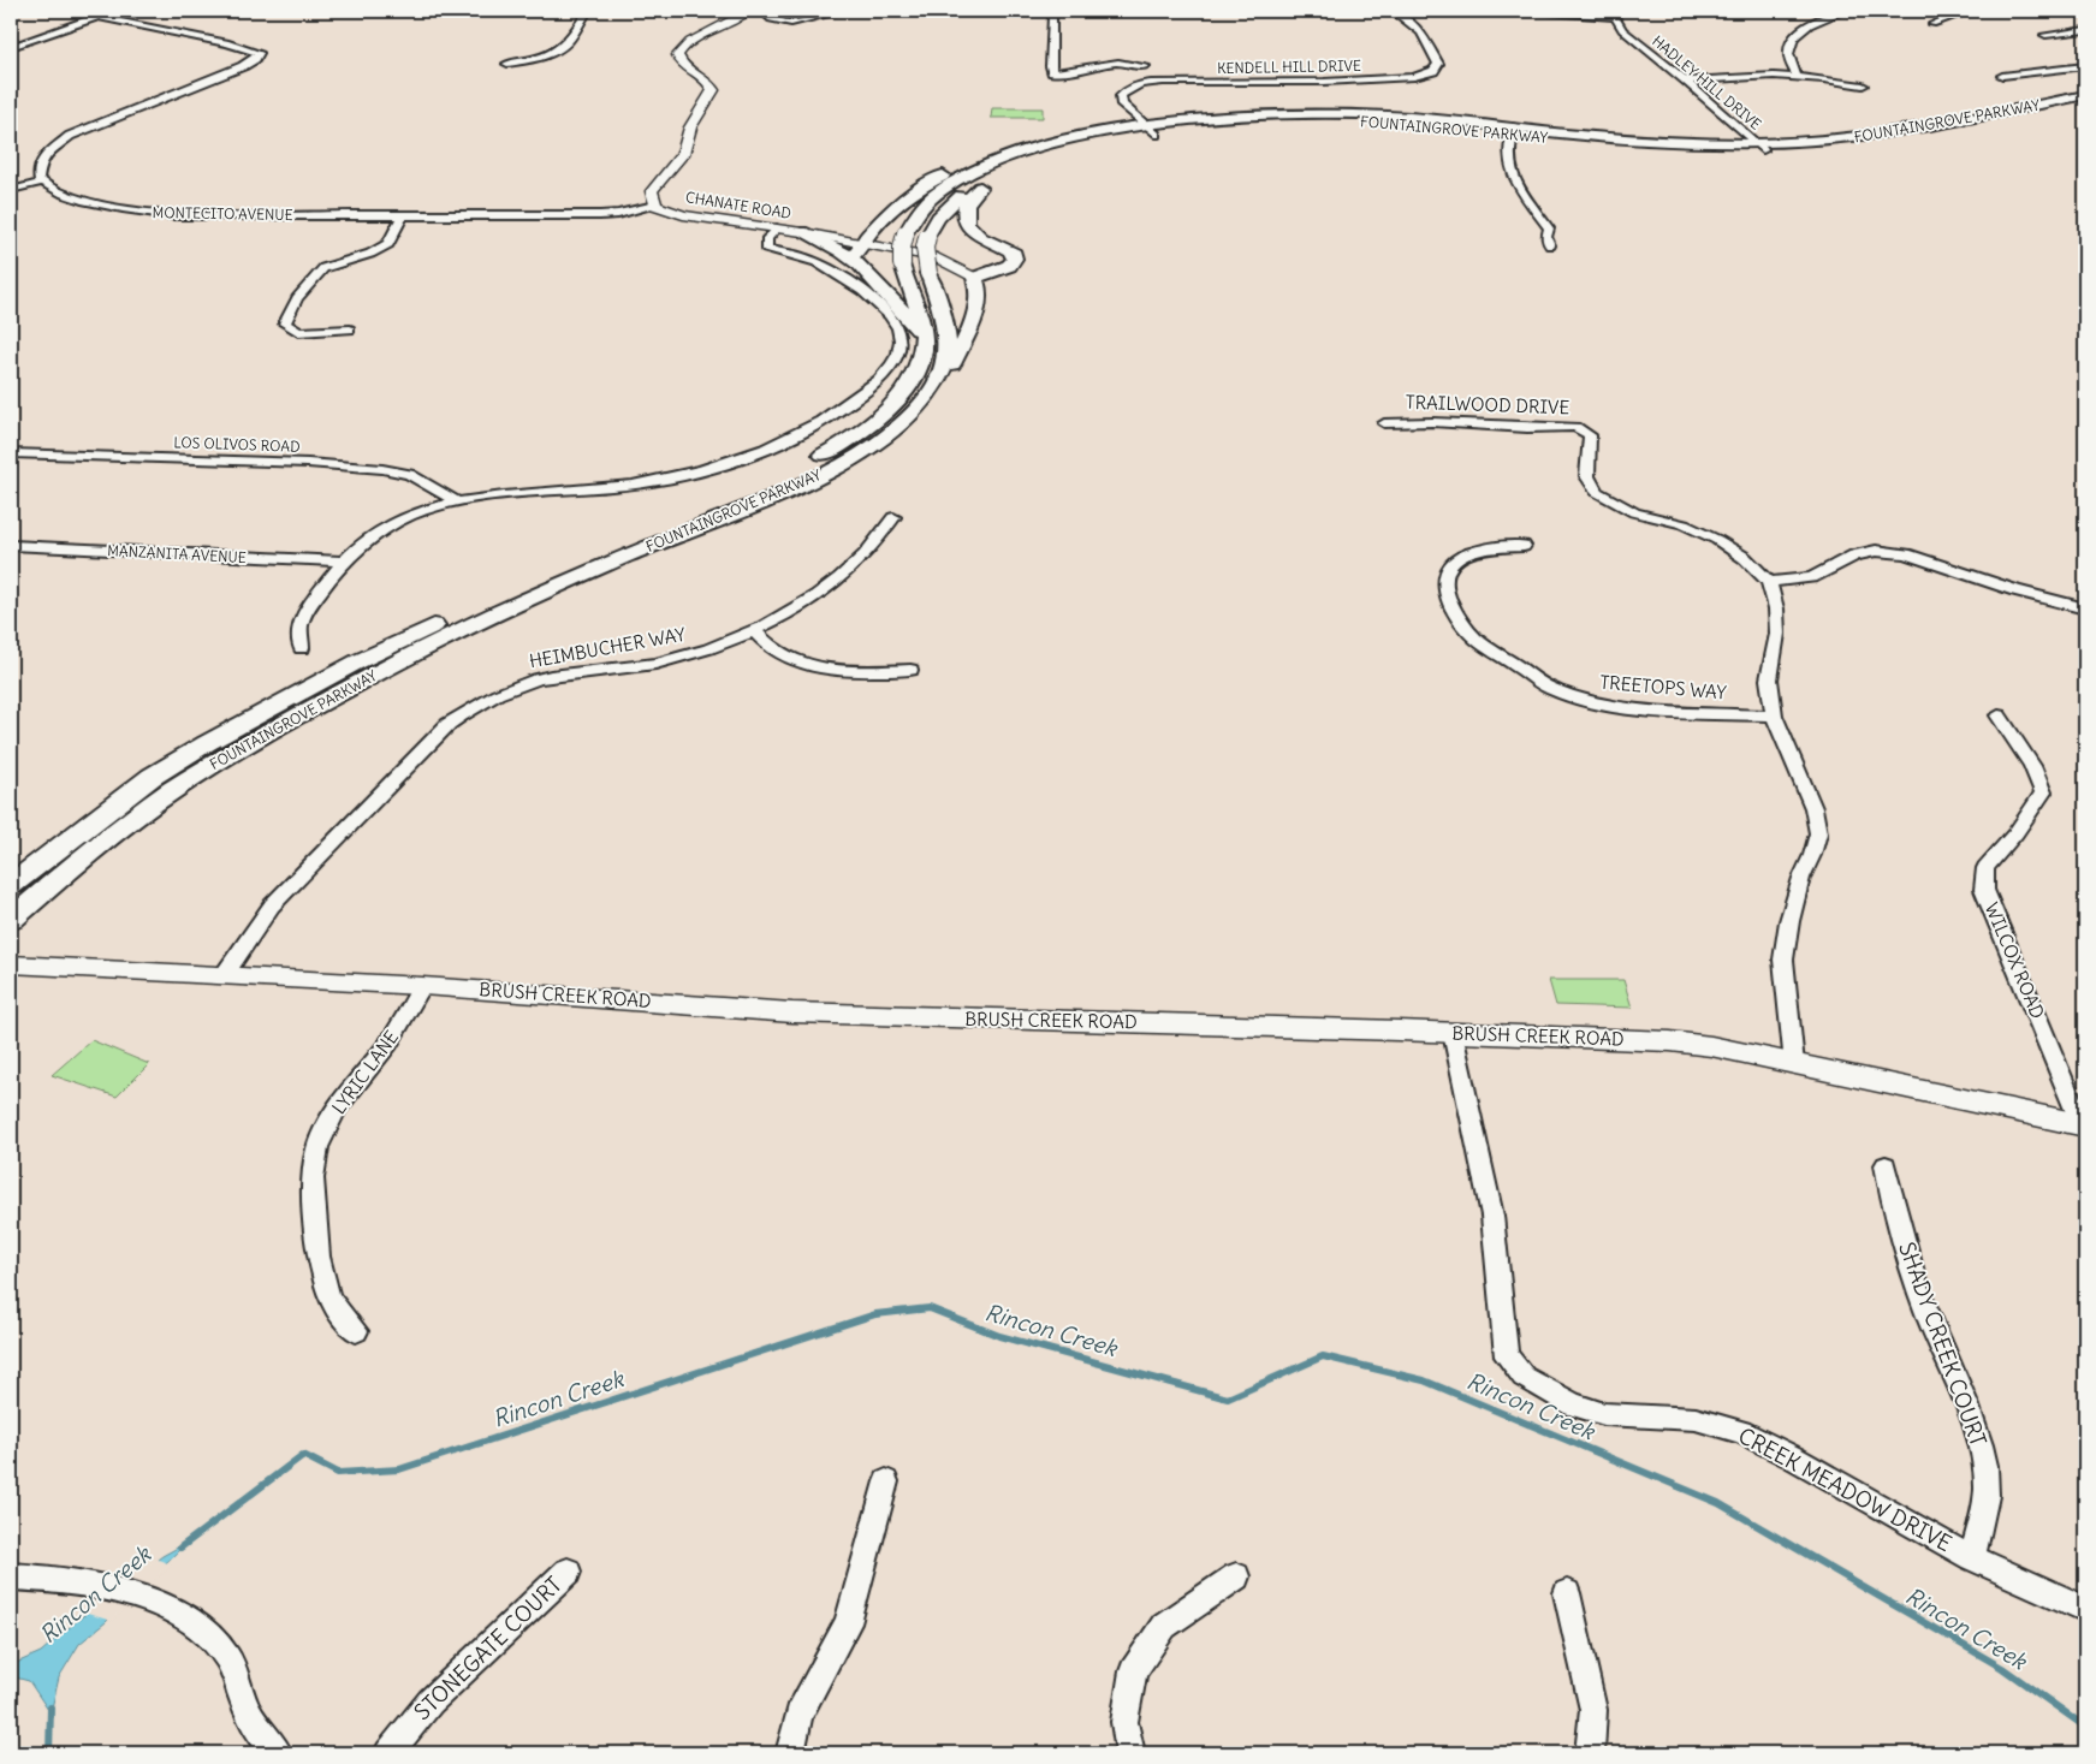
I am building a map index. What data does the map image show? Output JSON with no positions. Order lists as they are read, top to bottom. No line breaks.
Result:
{"streets":{"main road":["FOUNTAINGROVE PARKWAY"],"street":["KENDELL HILL DRIVE","HADLEY HILL DRIVE","CHANATE ROAD","MONTECITO AVENUE","TRAILWOOD DRIVE","LOS OLIVOS ROAD","MANZANITA AVENUE","HEIMBUCHER WAY","TREETOPS WAY","WILCOX ROAD","BRUSH CREEK ROAD","LYRIC LANE","SHADY CREEK COURT","CREEK MEADOW DRIVE","STONEGATE COURT"]},"crossings":[["KENDELL HILL DRIVE","FOUNTAINGROVE PARKWAY"],["HADLEY HILL DRIVE","FOUNTAINGROVE PARKWAY"],["CHANATE ROAD","MONTECITO AVENUE"],["HEIMBUCHER WAY","BRUSH CREEK ROAD"],["WILCOX ROAD","BRUSH CREEK ROAD"],["BRUSH CREEK ROAD","LYRIC LANE"],["BRUSH CREEK ROAD","CREEK MEADOW DRIVE"],["SHADY CREEK COURT","CREEK MEADOW DRIVE"]],"water":["Rincon Creek"]}
